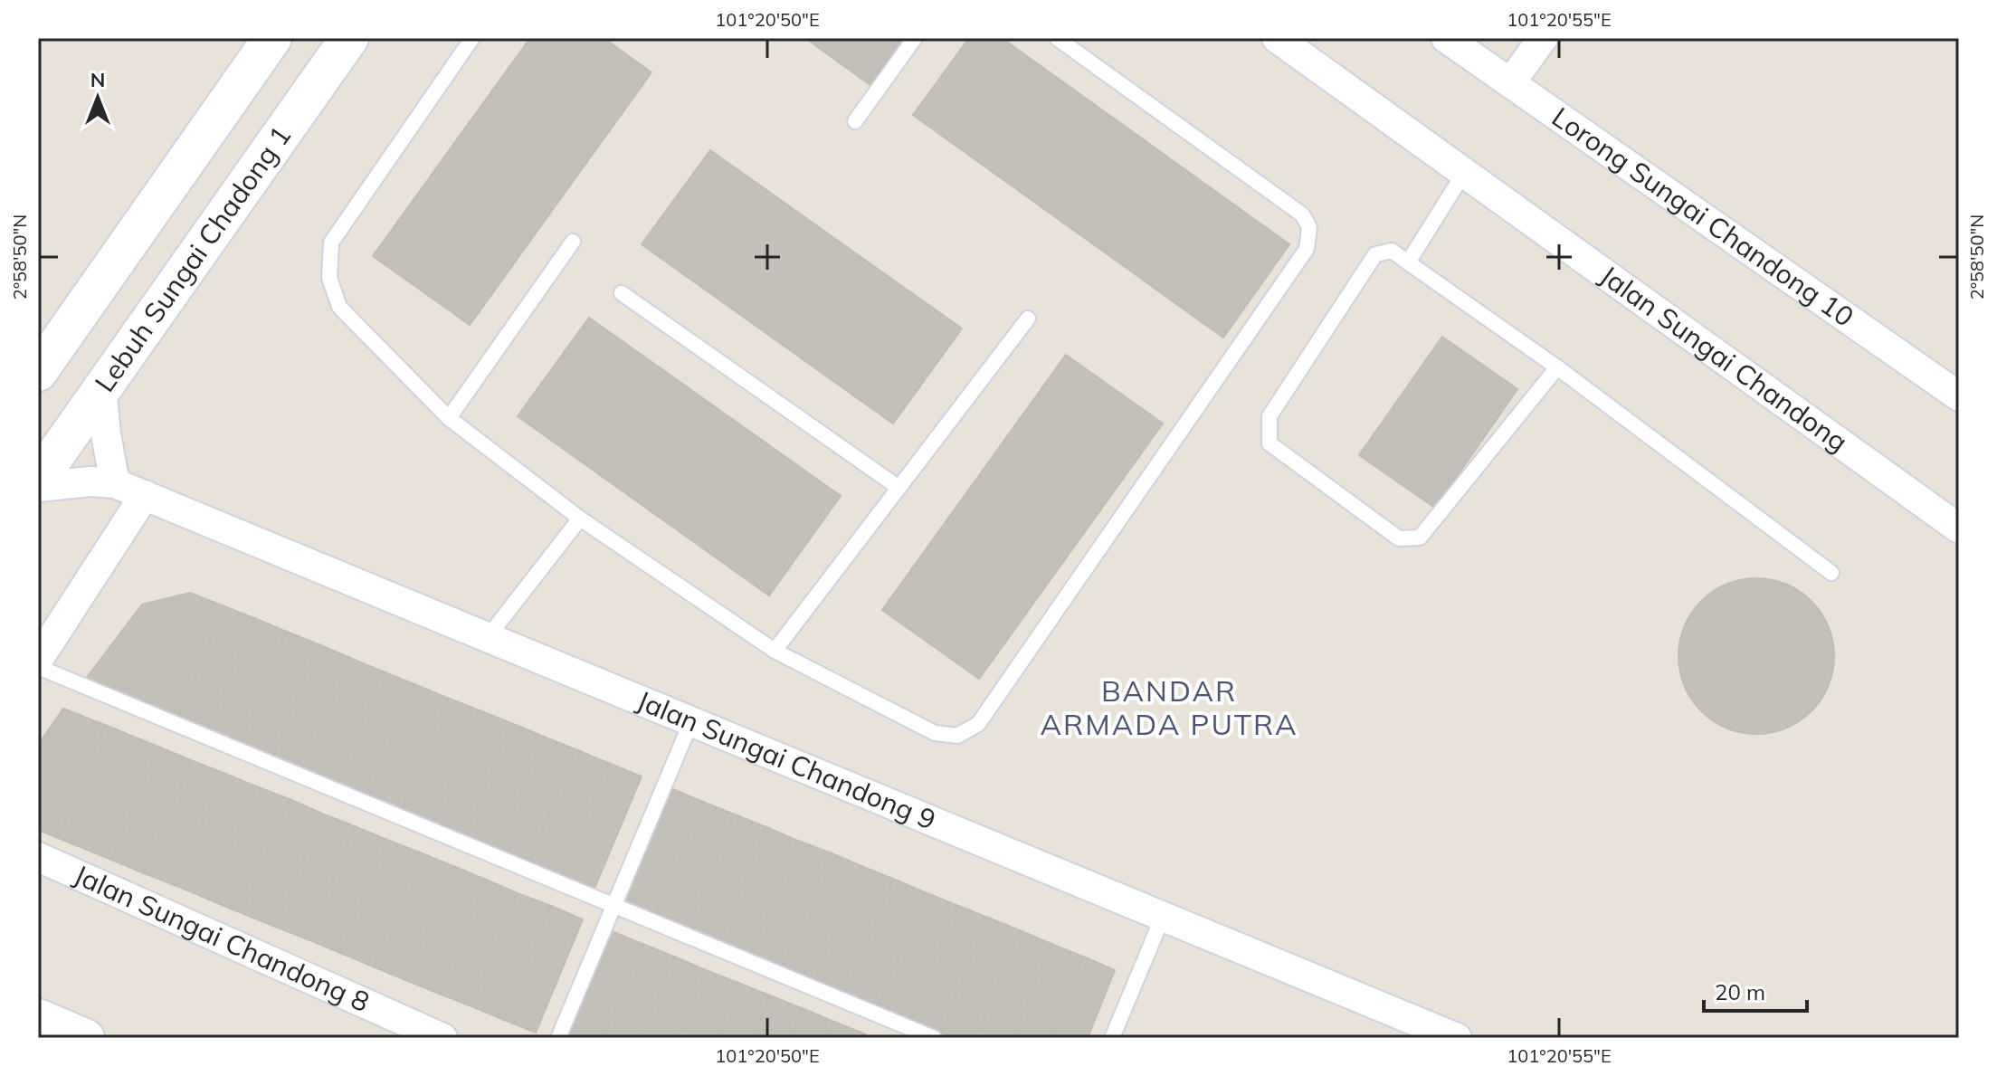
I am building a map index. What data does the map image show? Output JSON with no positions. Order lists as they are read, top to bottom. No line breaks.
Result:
{"streets":{"street":["Lorong Sungai Chandong 10","Lebuh Sungai Chadong 1","Jalan Sungai Chandong","Jalan Sungai Chandong 9","Jalan Sungai Chandong 8"]},"districts":["BANDAR ARMADA PUTRA"],"scale_bar":"20 m","north":"top","coordinates":["101°20'50\"E","101°20'55\"E","2°58'50\"N"]}
